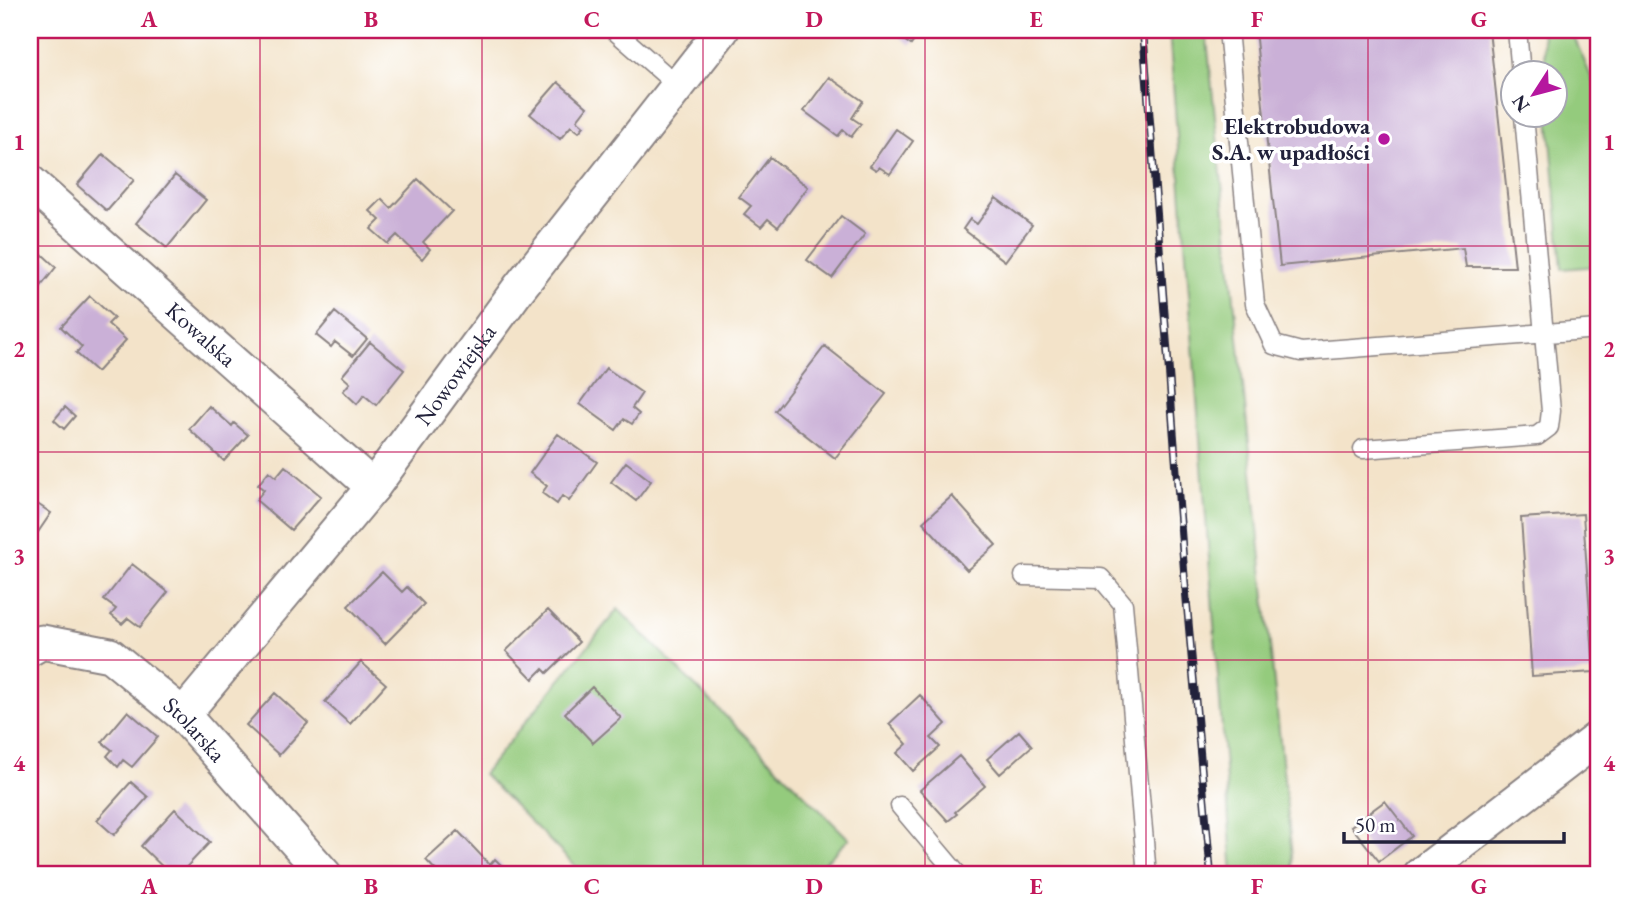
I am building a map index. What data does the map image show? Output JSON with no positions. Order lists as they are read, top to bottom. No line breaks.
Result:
{"streets":{"street":["Kowalska","Nowowiejska","Stolarska"]},"crossings":[["Kowalska","Nowowiejska"],["Nowowiejska","Stolarska"]],"places":["Elektrobudowa S.A. w upadłości"],"scale_bar":"50 m","north":"bottom left","grid":{"columns":["A","B","C","D","E","F","G"],"rows":["1","2","3","4"]}}
